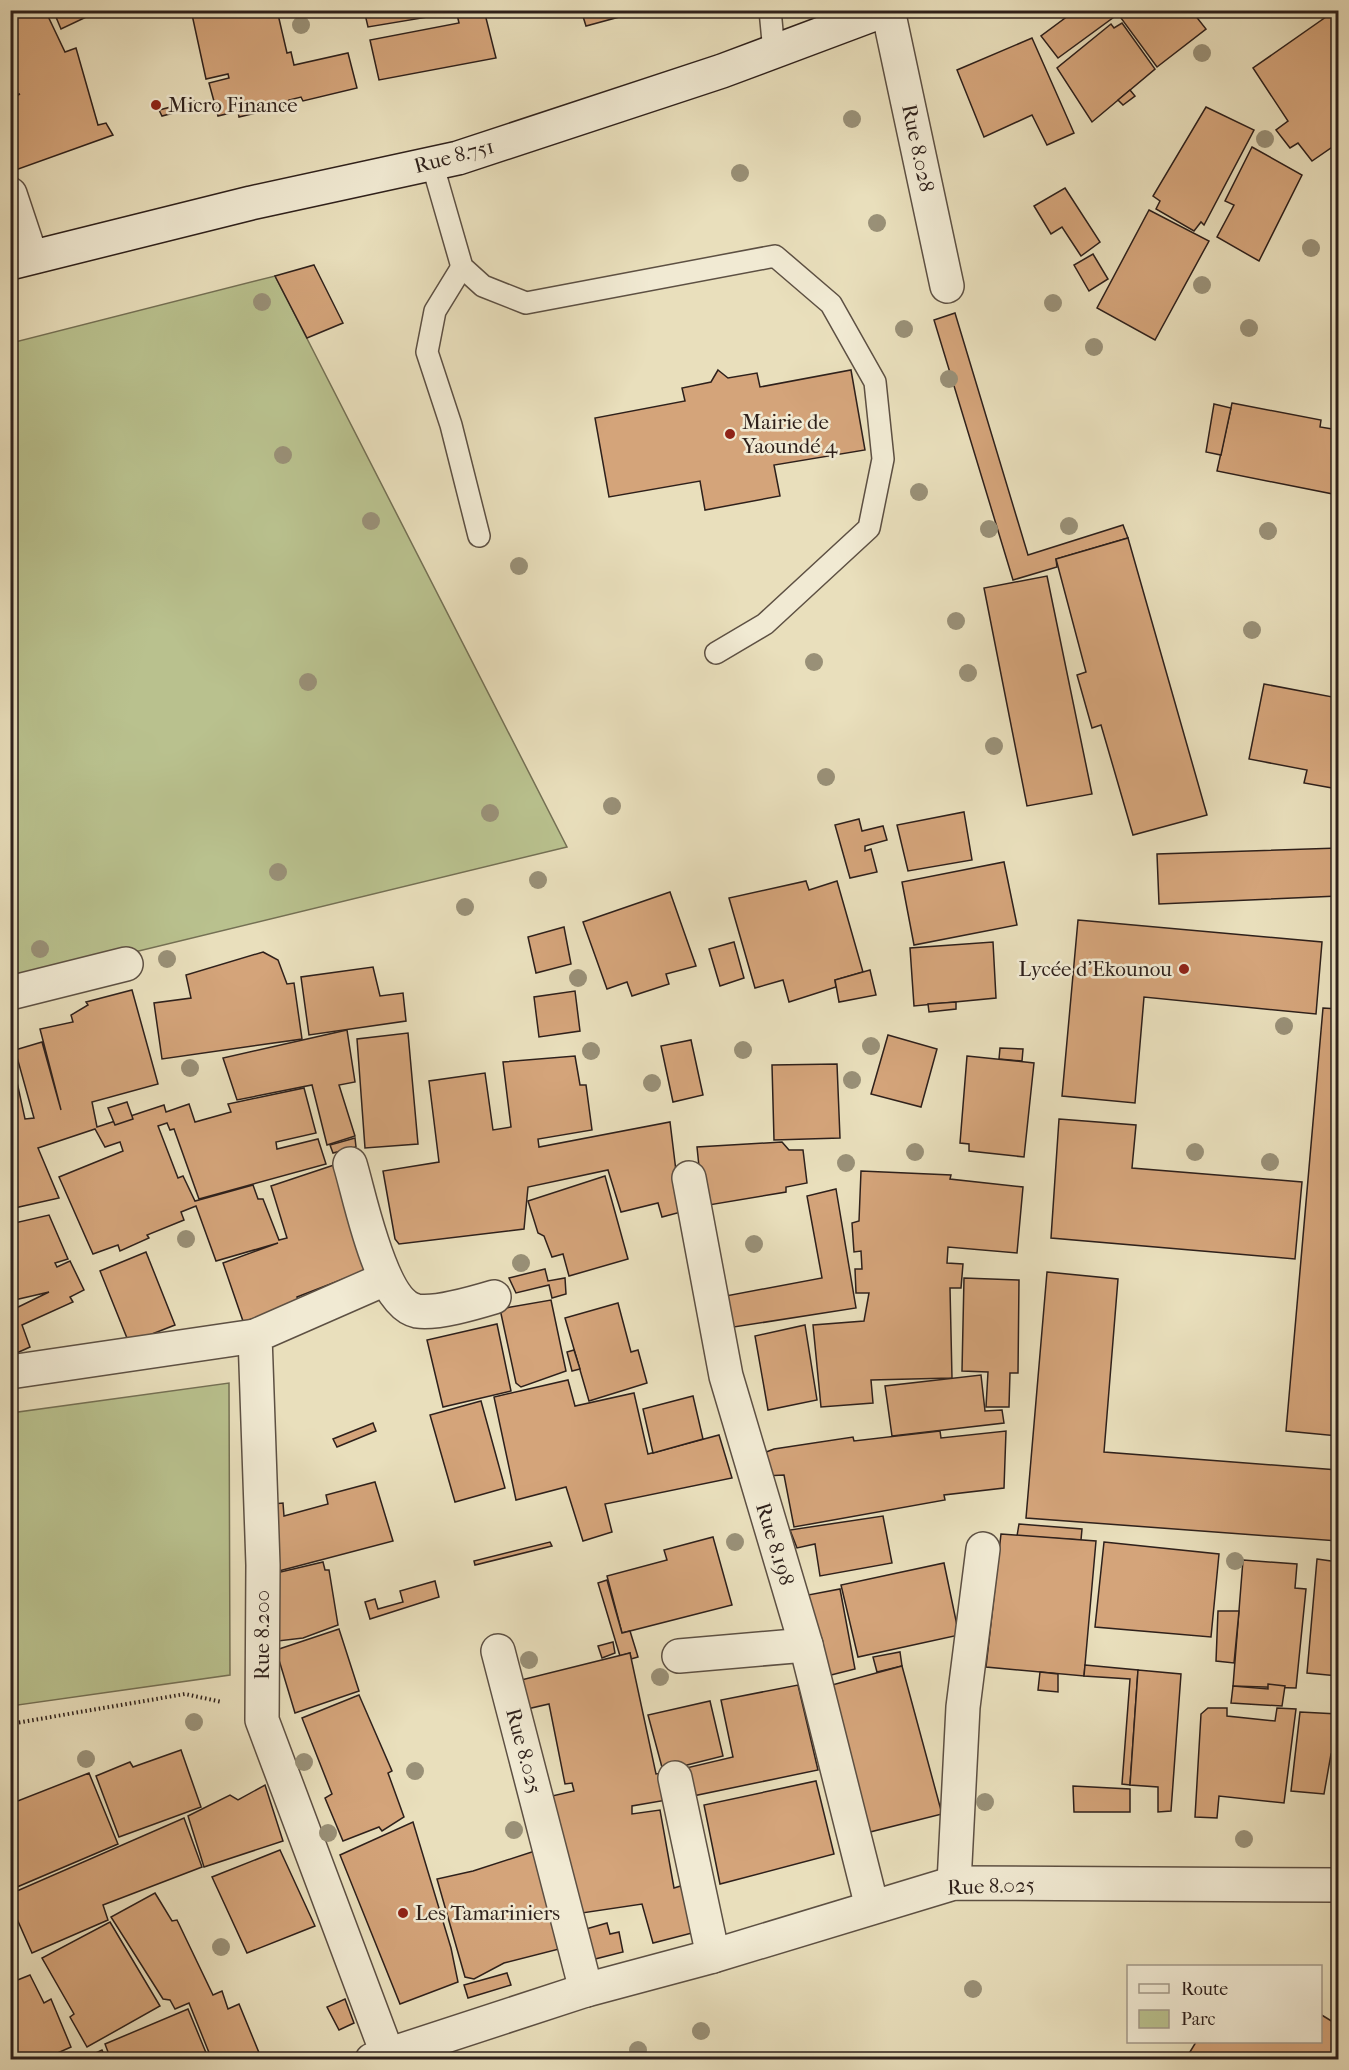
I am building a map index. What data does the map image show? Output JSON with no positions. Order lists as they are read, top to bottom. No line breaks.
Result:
{"streets":{"street":["Rue 8.028","Rue 8.751","Rue 8.198","Rue 8.200","Rue 8.025"]},"crossings":[["Rue 8.028","Rue 8.751"],["Rue 8.198","Rue 8.025"],["Rue 8.200","Rue 8.025"]],"places":["Micro Finance","Mairie de Yaoundé 4","Lycée d'Ekounou","Les Tamariniers"],"legend":["Route","Parc"]}
